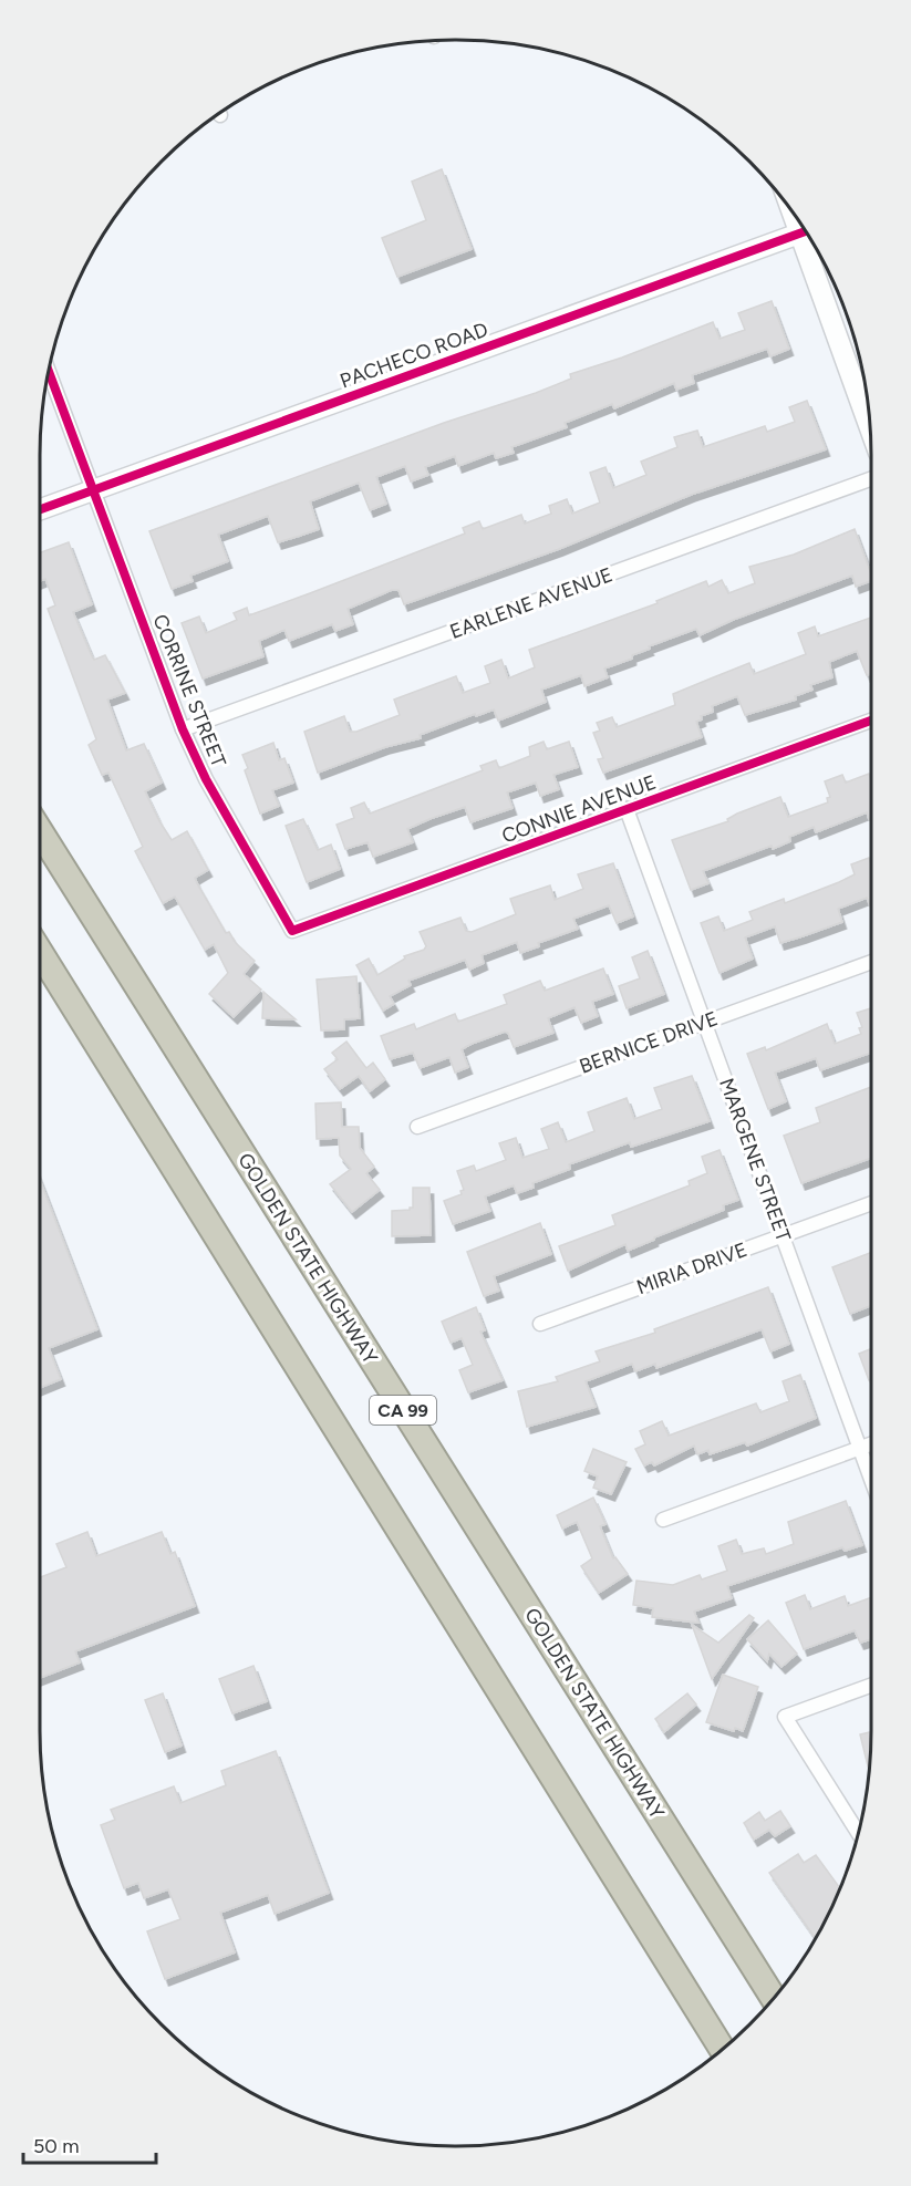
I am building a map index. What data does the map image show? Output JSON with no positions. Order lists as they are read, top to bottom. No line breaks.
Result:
{"streets":{"highway":["GOLDEN STATE HIGHWAY","CA 99"],"street":["PACHECO ROAD","EARLENE AVENUE","CORRINE STREET","CONNIE AVENUE","BERNICE DRIVE","MARGENE STREET","MIRIA DRIVE"]},"crossings":[["PACHECO ROAD","CORRINE STREET"],["EARLENE AVENUE","CORRINE STREET"],["CORRINE STREET","CONNIE AVENUE"],["CONNIE AVENUE","MARGENE STREET"],["BERNICE DRIVE","MARGENE STREET"],["MARGENE STREET","MIRIA DRIVE"]],"scale_bar":"50 m"}
